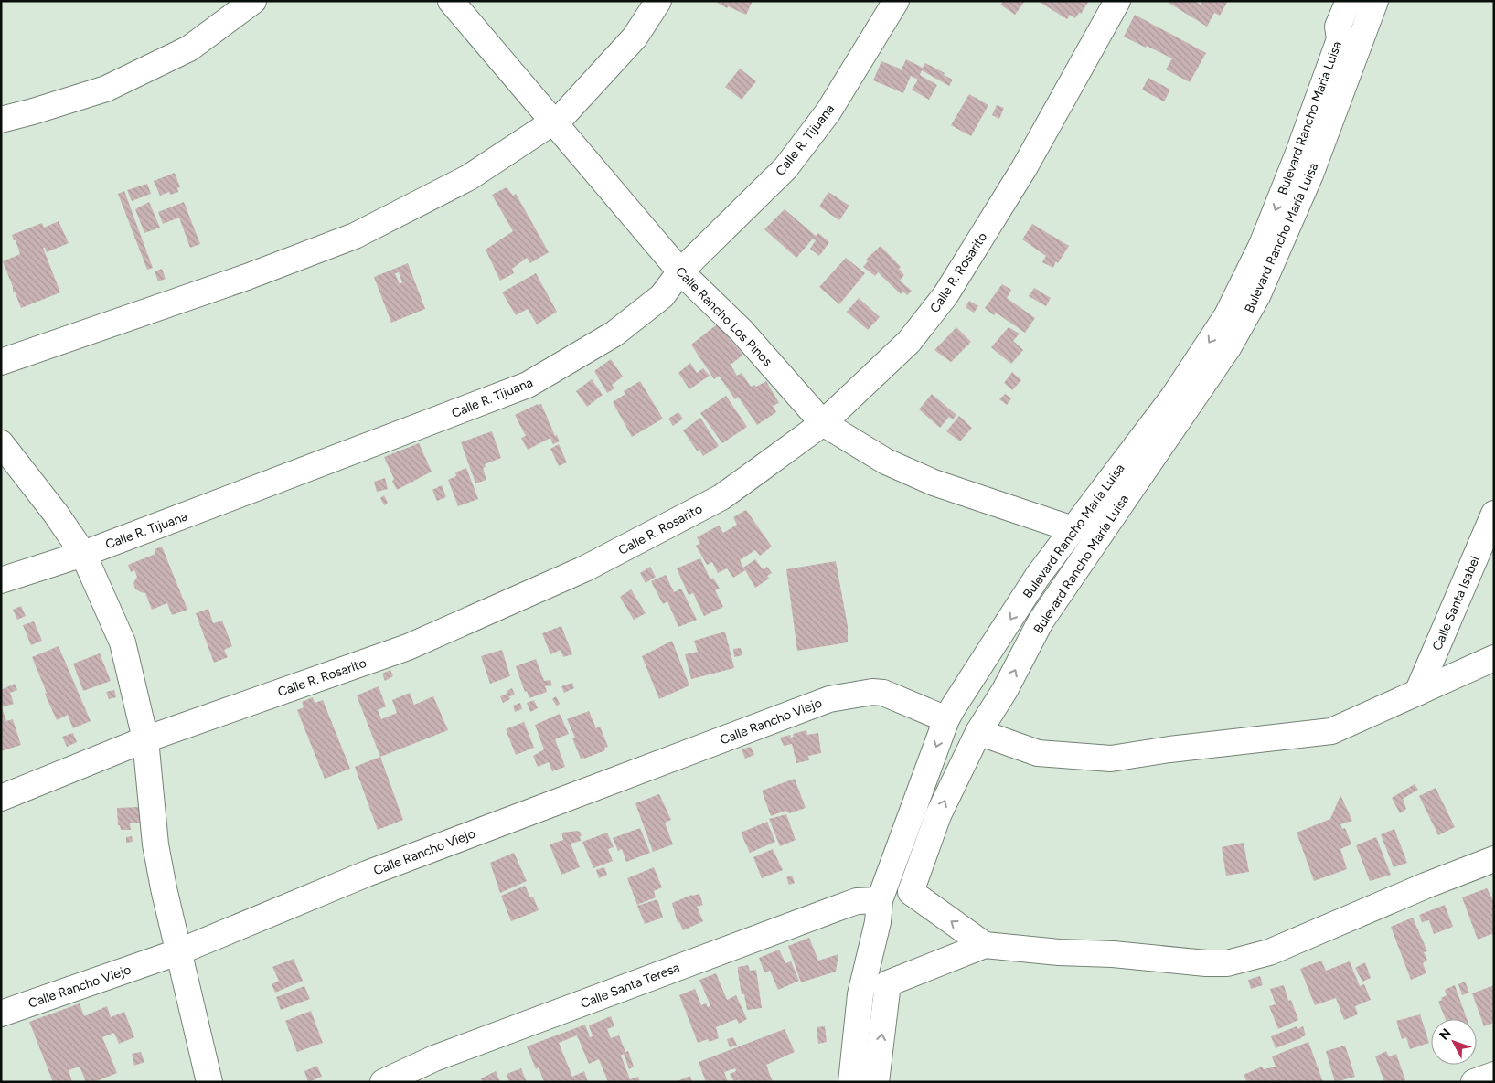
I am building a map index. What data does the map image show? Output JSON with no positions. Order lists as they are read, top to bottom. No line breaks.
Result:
{"streets":{"street":["Bulevard Rancho Maria Luisa","Calle R. Tijuana","Bulevard Rancho María Luisa","Calle R. Rosarito","Calle Rancho Los Pinos","Calle Santa Isabel","Calle Rancho Viejo","Calle Santa Teresa"]},"crossings":[["Bulevard Rancho Maria Luisa","Calle Rancho Los Pinos"],["Bulevard Rancho Maria Luisa","Calle Rancho Viejo"],["Bulevard Rancho Maria Luisa","Calle Santa Teresa"],["Calle R. Tijuana","Calle Rancho Los Pinos"],["Calle R. Rosarito","Calle Rancho Los Pinos"]],"one_way":["Bulevard Rancho Maria Luisa","Bulevard Rancho María Luisa"],"north":"top left"}
